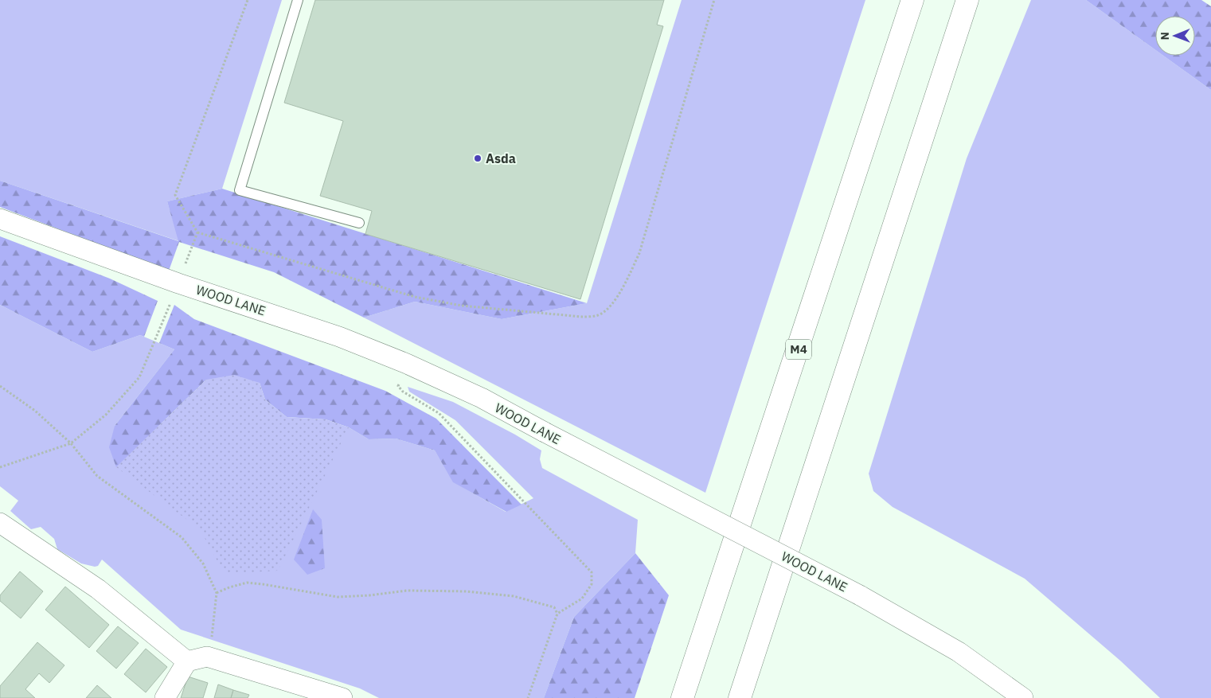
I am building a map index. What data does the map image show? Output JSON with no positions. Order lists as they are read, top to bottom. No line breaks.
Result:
{"streets":{"highway":["M4"],"street":["WOOD LANE"]},"places":["Asda"],"north":"left"}
